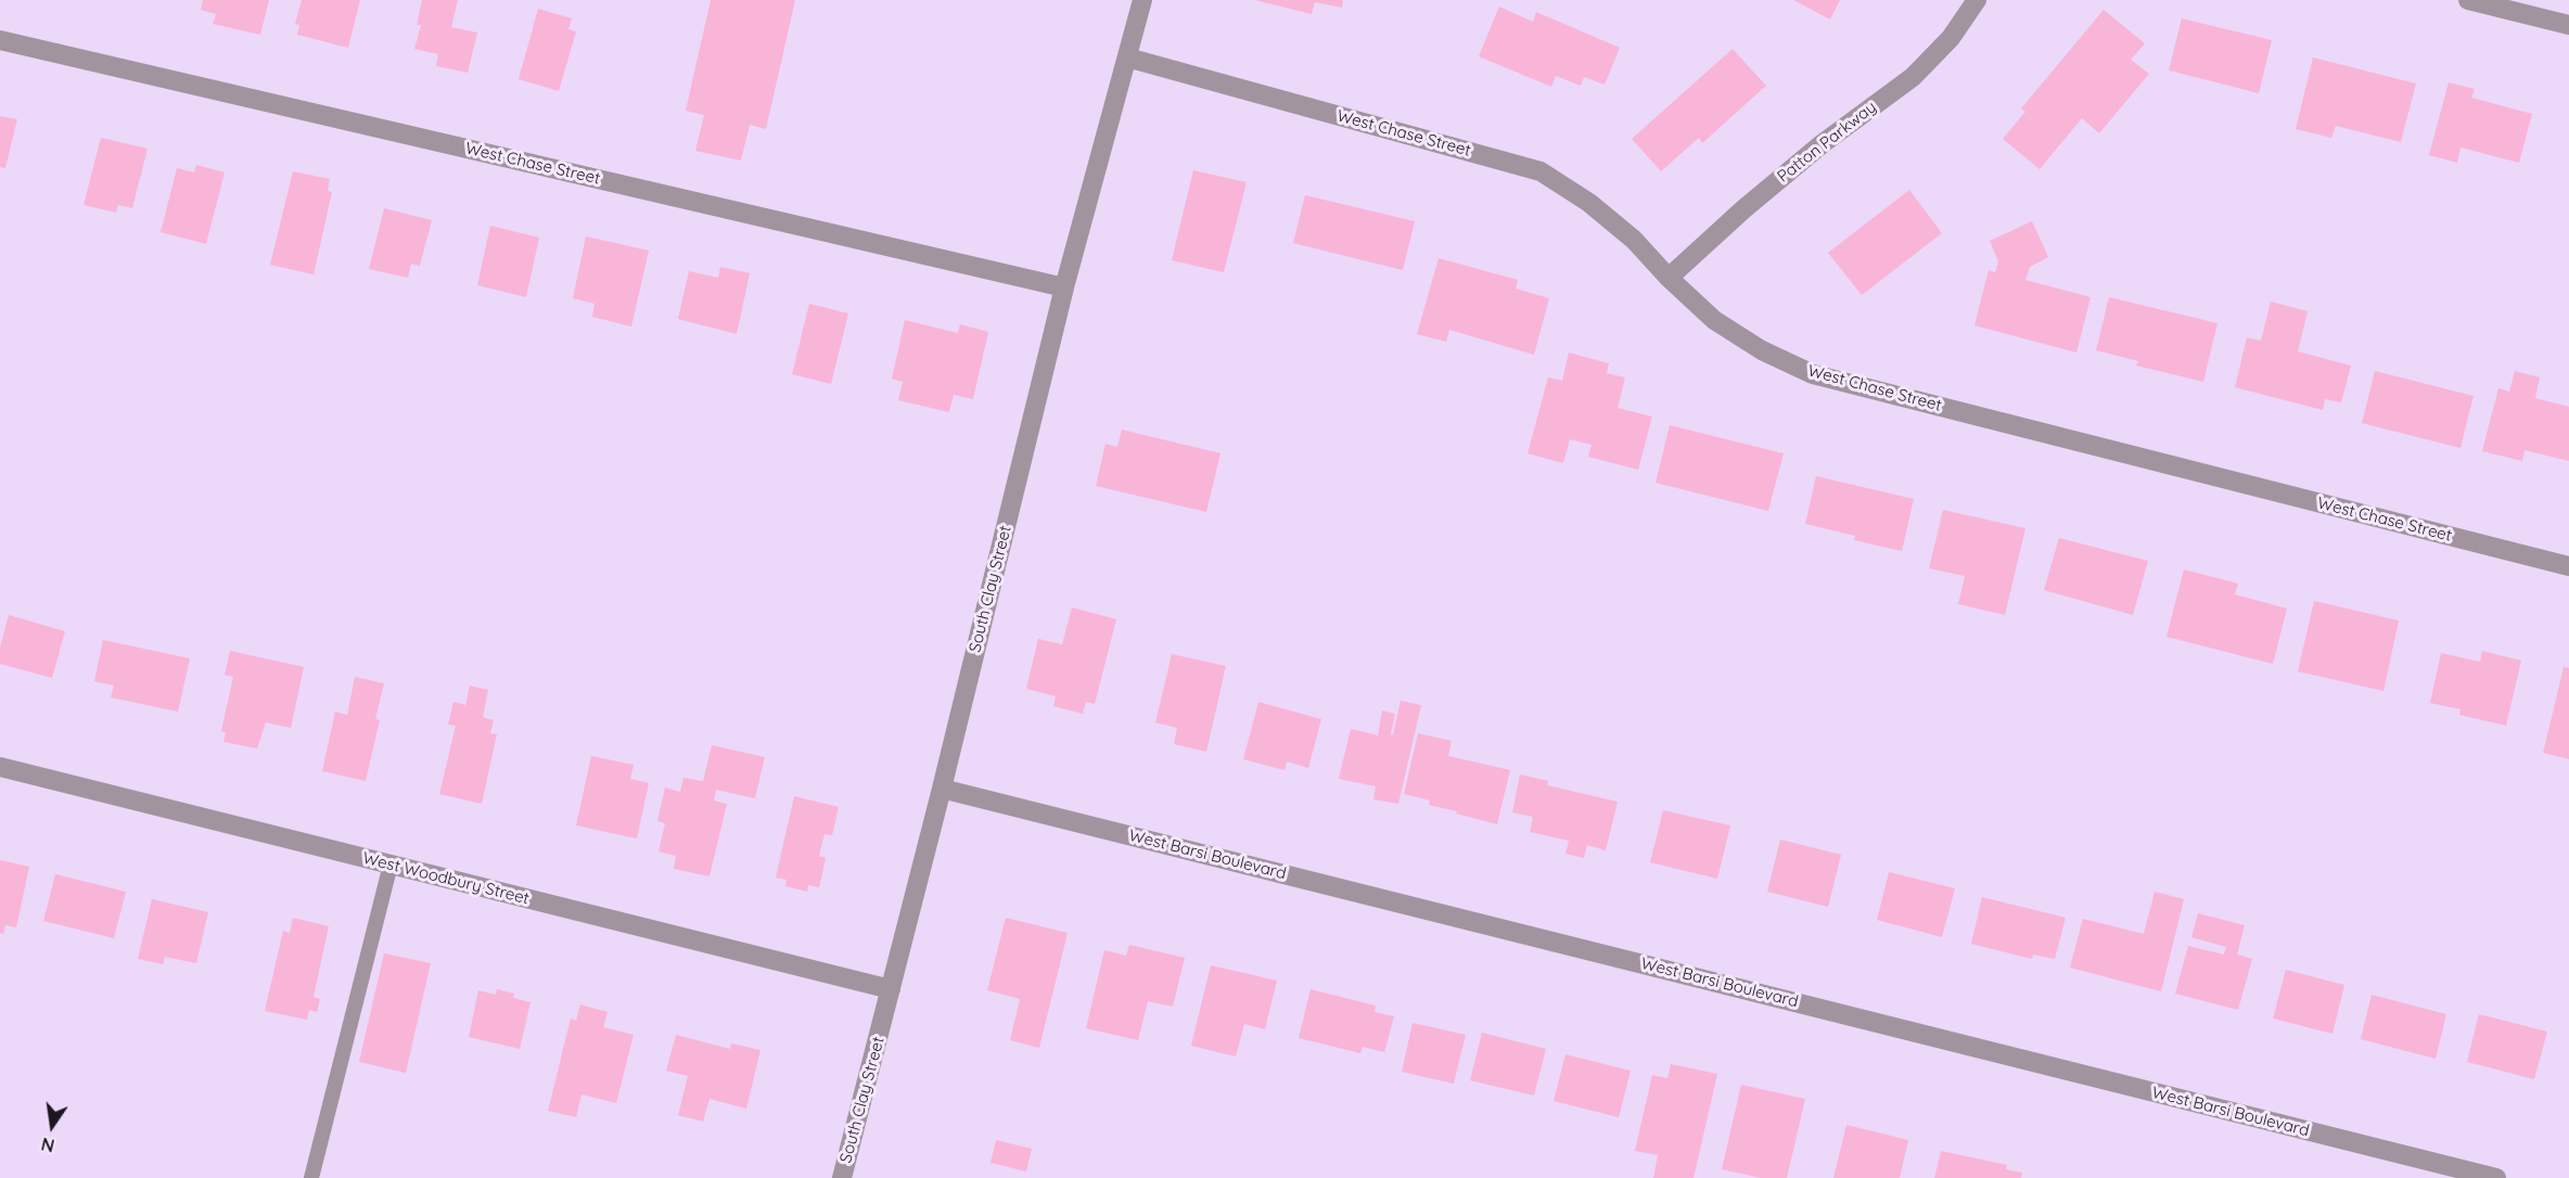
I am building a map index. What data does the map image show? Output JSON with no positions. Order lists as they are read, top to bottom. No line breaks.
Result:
{"streets":{"street":["West Chase Street","Patton Parkway","South Clay Street","West Barsi Boulevard","West Woodbury Street"]},"crossings":[["West Chase Street","Patton Parkway"],["West Chase Street","South Clay Street"],["South Clay Street","West Barsi Boulevard"],["South Clay Street","West Woodbury Street"]],"north":"bottom"}
